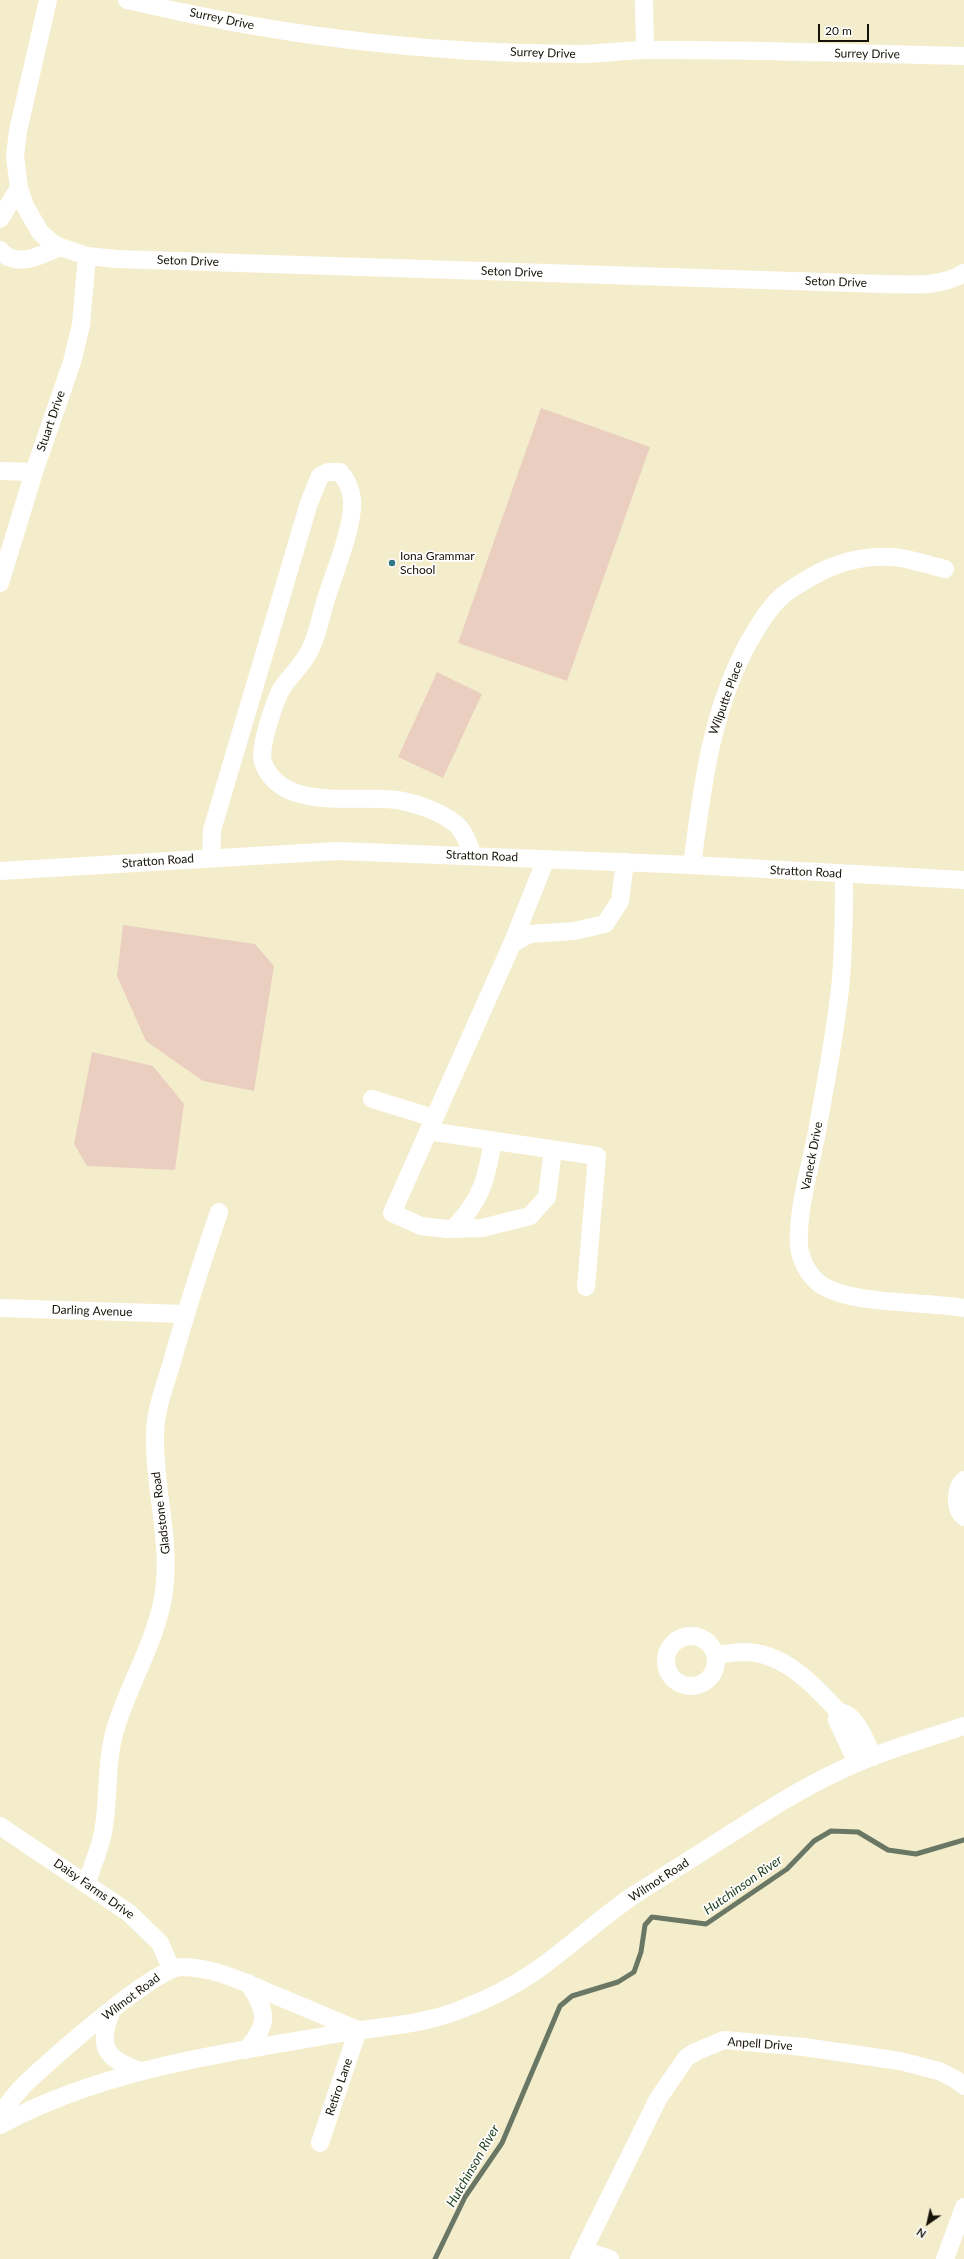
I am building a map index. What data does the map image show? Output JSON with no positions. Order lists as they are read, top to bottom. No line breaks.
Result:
{"streets":{"street":["Surrey Drive","Seton Drive","Stuart Drive","Wilputte Place","Stratton Road","Vaneck Drive","Darling Avenue","Gladstone Road","Wilmot Road","Daisy Farms Drive","Anpell Drive","Retiro Lane"]},"crossings":[["Seton Drive","Stuart Drive"],["Wilputte Place","Stratton Road"],["Stratton Road","Vaneck Drive"],["Darling Avenue","Gladstone Road"],["Gladstone Road","Daisy Farms Drive"],["Wilmot Road","Daisy Farms Drive"],["Wilmot Road","Retiro Lane"]],"water":["Hutchinson River"],"places":["Iona Grammar School"],"scale_bar":"20 m","north":"bottom left"}
